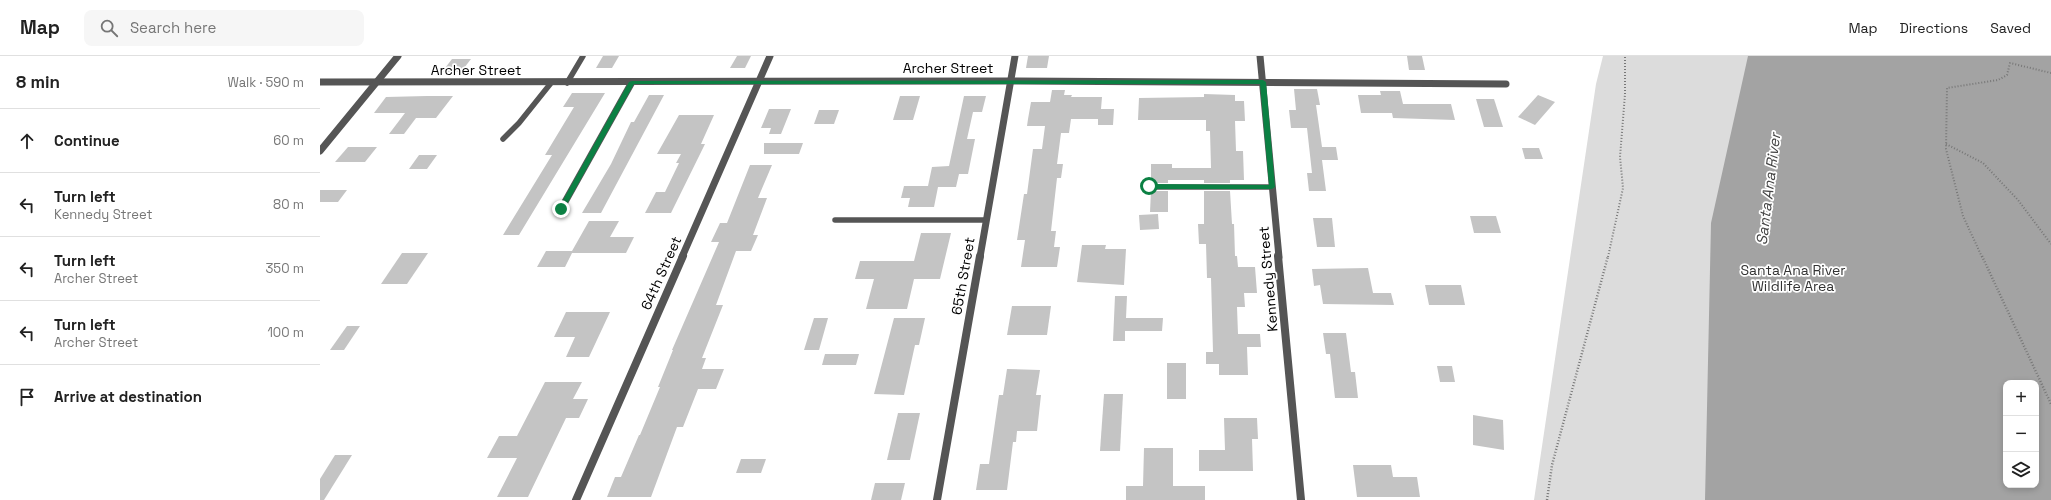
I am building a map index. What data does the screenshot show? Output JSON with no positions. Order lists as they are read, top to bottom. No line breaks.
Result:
{"streets":{"street":["Archer Street","64th Street","65th Street","Kennedy Street"]},"crossings":[["Archer Street","64th Street"],["Archer Street","65th Street"],["Archer Street","Kennedy Street"]],"water":["Santa Ana River"],"parks":["Santa Ana River Wildlife Area"],"page":{"header":"Map","search":"Search here","nav":["Map","Directions","Saved"],"heading":["8 min","Walk · 590 m"],"list":[["Continue","60 m"],["Turn left","Kennedy Street","80 m"],["Turn left","Archer Street","350 m"],["Turn left","Archer Street","100 m"],"Arrive at destination"],"map_buttons":["+","−"]}}
